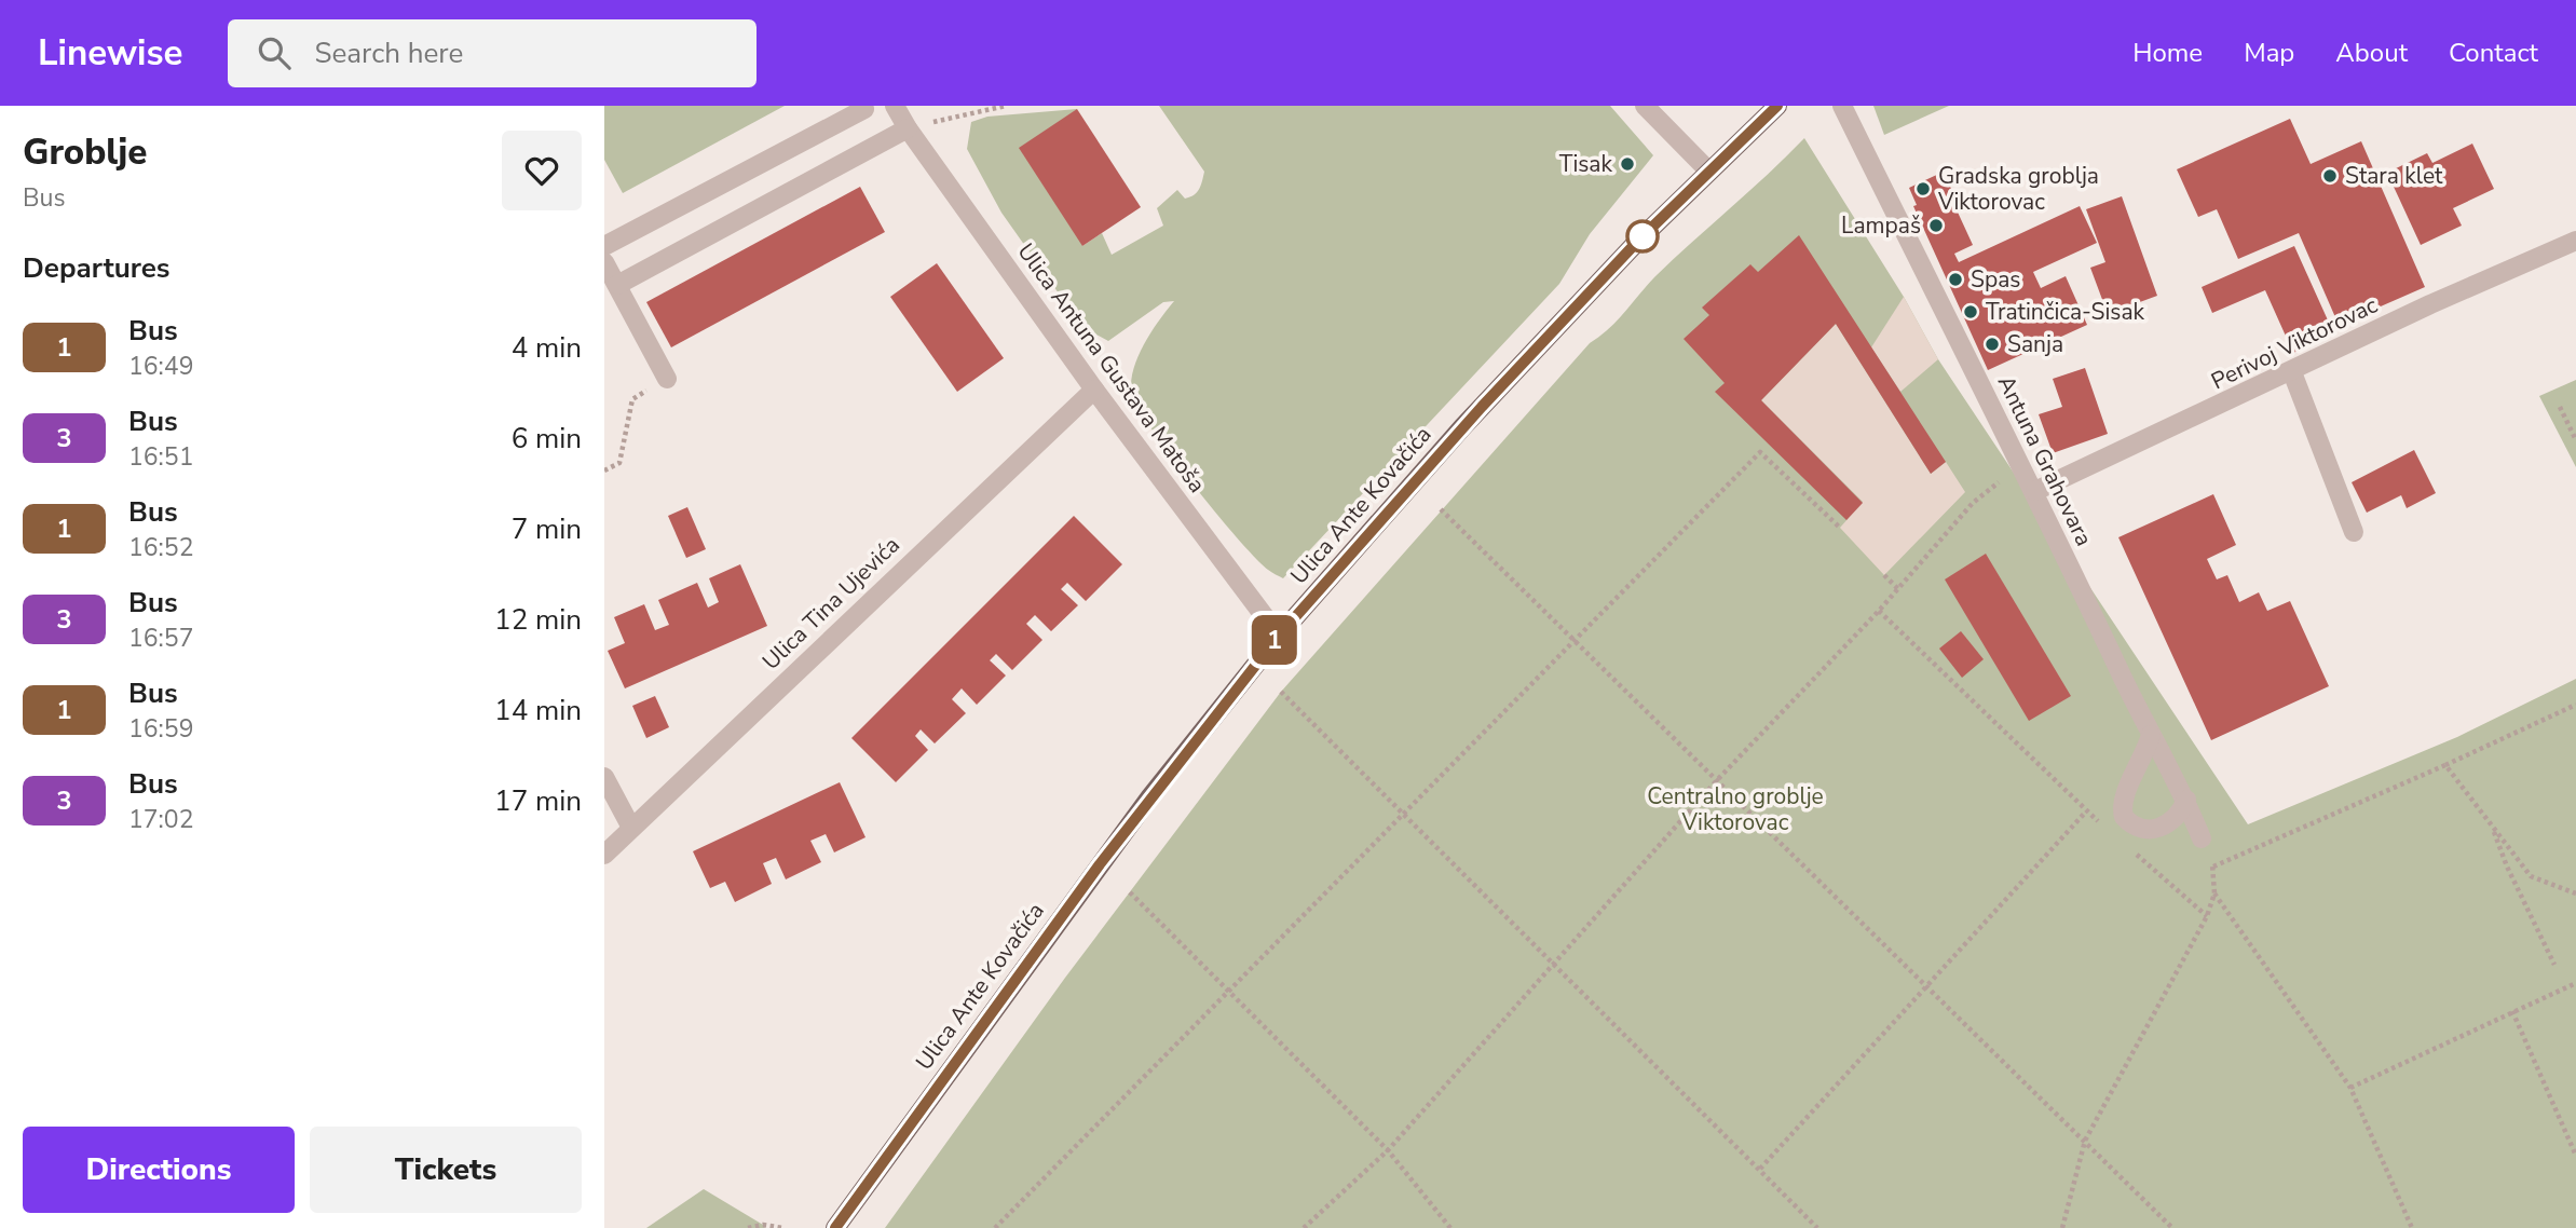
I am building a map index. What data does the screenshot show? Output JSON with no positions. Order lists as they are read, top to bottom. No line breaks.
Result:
{"streets":{"main road":["Ulica Ante Kovačića"],"street":["Perivoj Viktorovac","Ulica Antuna Gustava Matoša","Antuna Grahovara","Ulica Tina Ujevića"]},"crossings":[["Perivoj Viktorovac","Antuna Grahovara"],["Ulica Antuna Gustava Matoša","Ulica Ante Kovačića"],["Ulica Antuna Gustava Matoša","Ulica Tina Ujevića"]],"parks":["Centralno groblje Viktorovac"],"places":["Tisak","Stara klet","Gradska groblja Viktorovac","Lampaš","Spas","Tratinčica-Sisak","Sanja"],"lines":["bus line 1"],"page":{"header":"Linewise","search":"Search here","nav":["Home","Map","About","Contact"],"heading":[["Groblje","Bus"],"Departures"],"on_map":"1","list":[{"mark":"1","name":"Bus","note":"16:49","value":"4 min"},{"mark":"3","name":"Bus","note":"16:51","value":"6 min"},{"mark":"1","name":"Bus","note":"16:52","value":"7 min"},{"mark":"3","name":"Bus","note":"16:57","value":"12 min"},{"mark":"1","name":"Bus","note":"16:59","value":"14 min"},{"mark":"3","name":"Bus","note":"17:02","value":"17 min"}],"buttons":["Directions","Tickets"]}}
